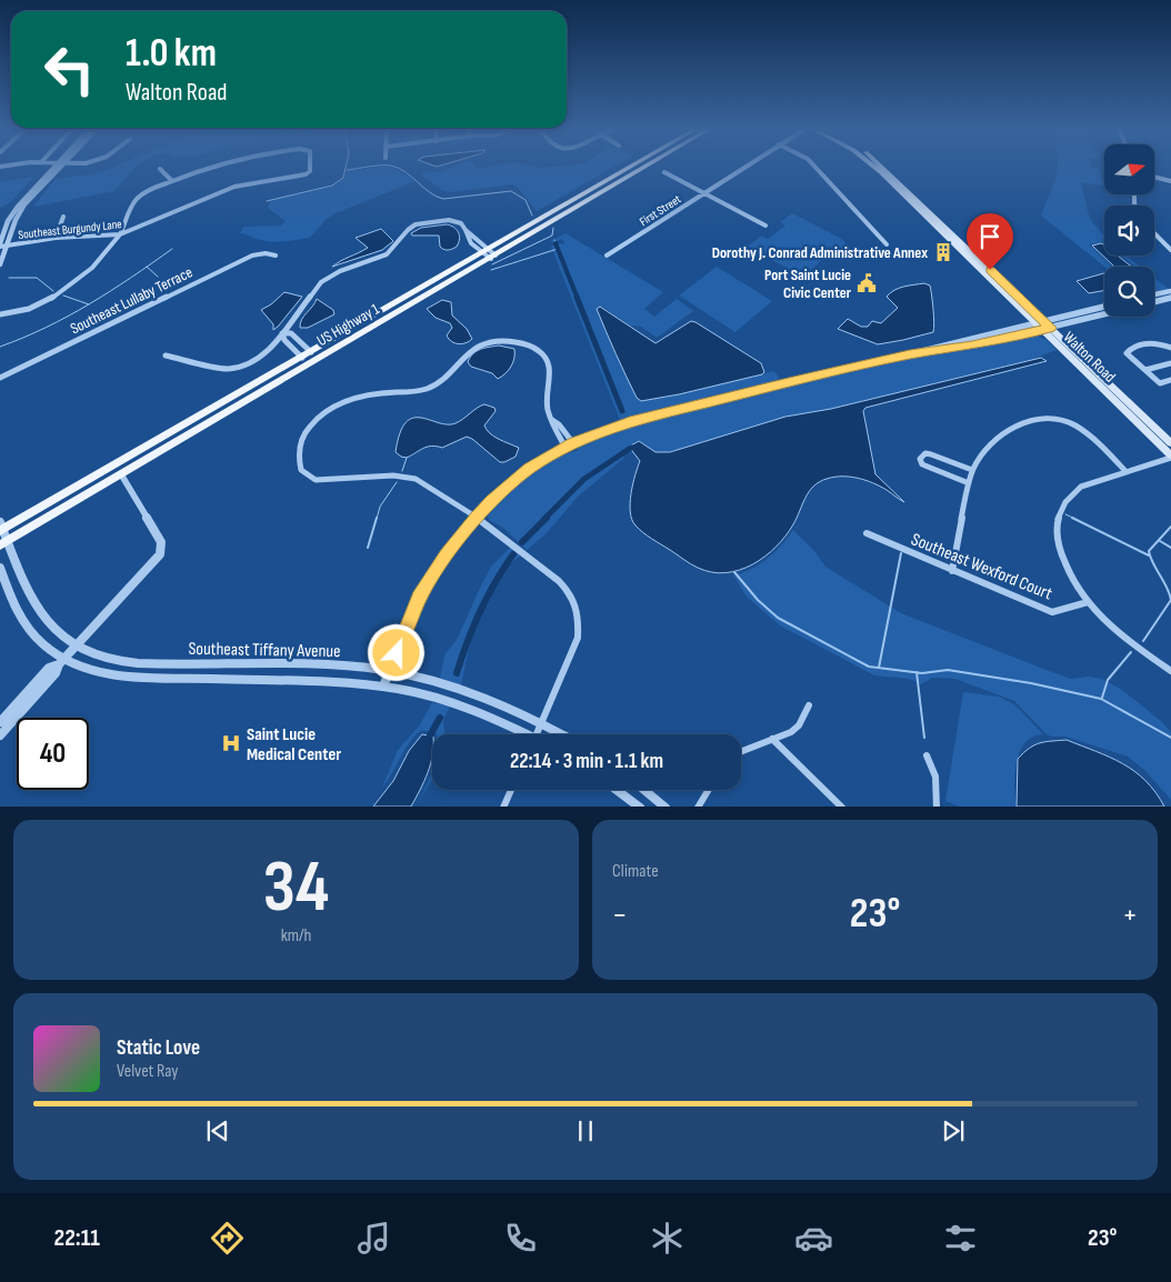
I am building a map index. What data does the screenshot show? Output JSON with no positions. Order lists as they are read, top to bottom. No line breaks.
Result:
{"streets":{"main road":["US Highway 1","Walton Road"],"street":["First Street","Southeast Burgundy Lane","Southeast Lullaby Terrace","Southeast Wexford Court","Southeast Tiffany Avenue"]},"crossings":[["US Highway 1","Southeast Tiffany Avenue"]],"places":{"building":["Dorothy J. Conrad Administrative Annex"],"public building":["Port Saint Lucie Civic Center"],"hospital":["Saint Lucie Medical Center"]},"north":"right","page":{"turn":["1.0 km","Walton Road"],"limit":"40","trip":"22:14 · 3 min · 1.1 km","tile":[["34","km/h"],"Climate"],"heat":["−","23°","+"],"song":["Static Love","Velvet Ray"],"tabs":["22:11","23°"]}}
